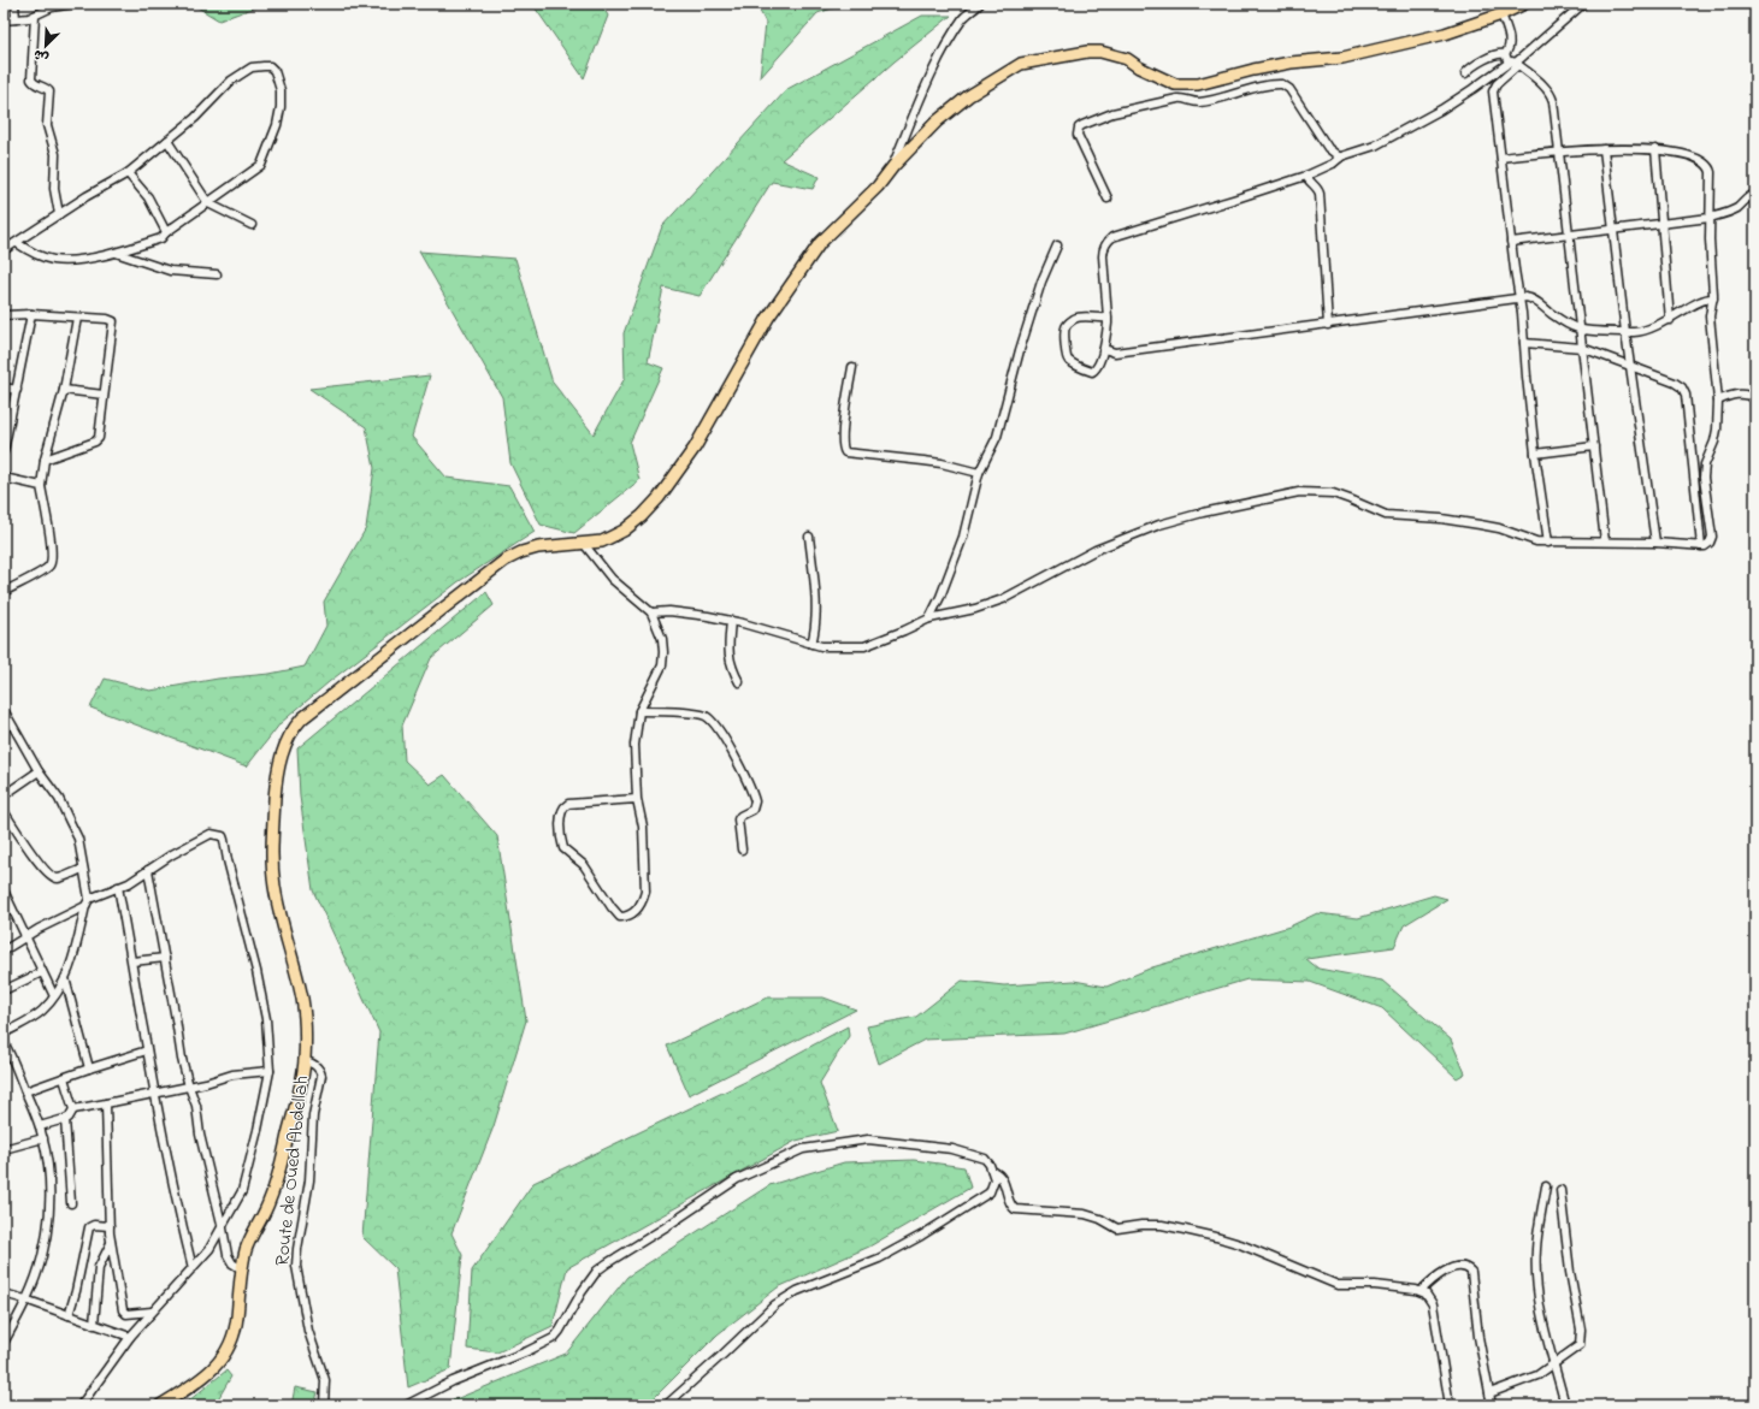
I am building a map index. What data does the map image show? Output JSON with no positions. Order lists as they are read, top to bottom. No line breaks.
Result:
{"streets":{"street":["Route de Oued Abdellah"]},"north":"bottom left"}
